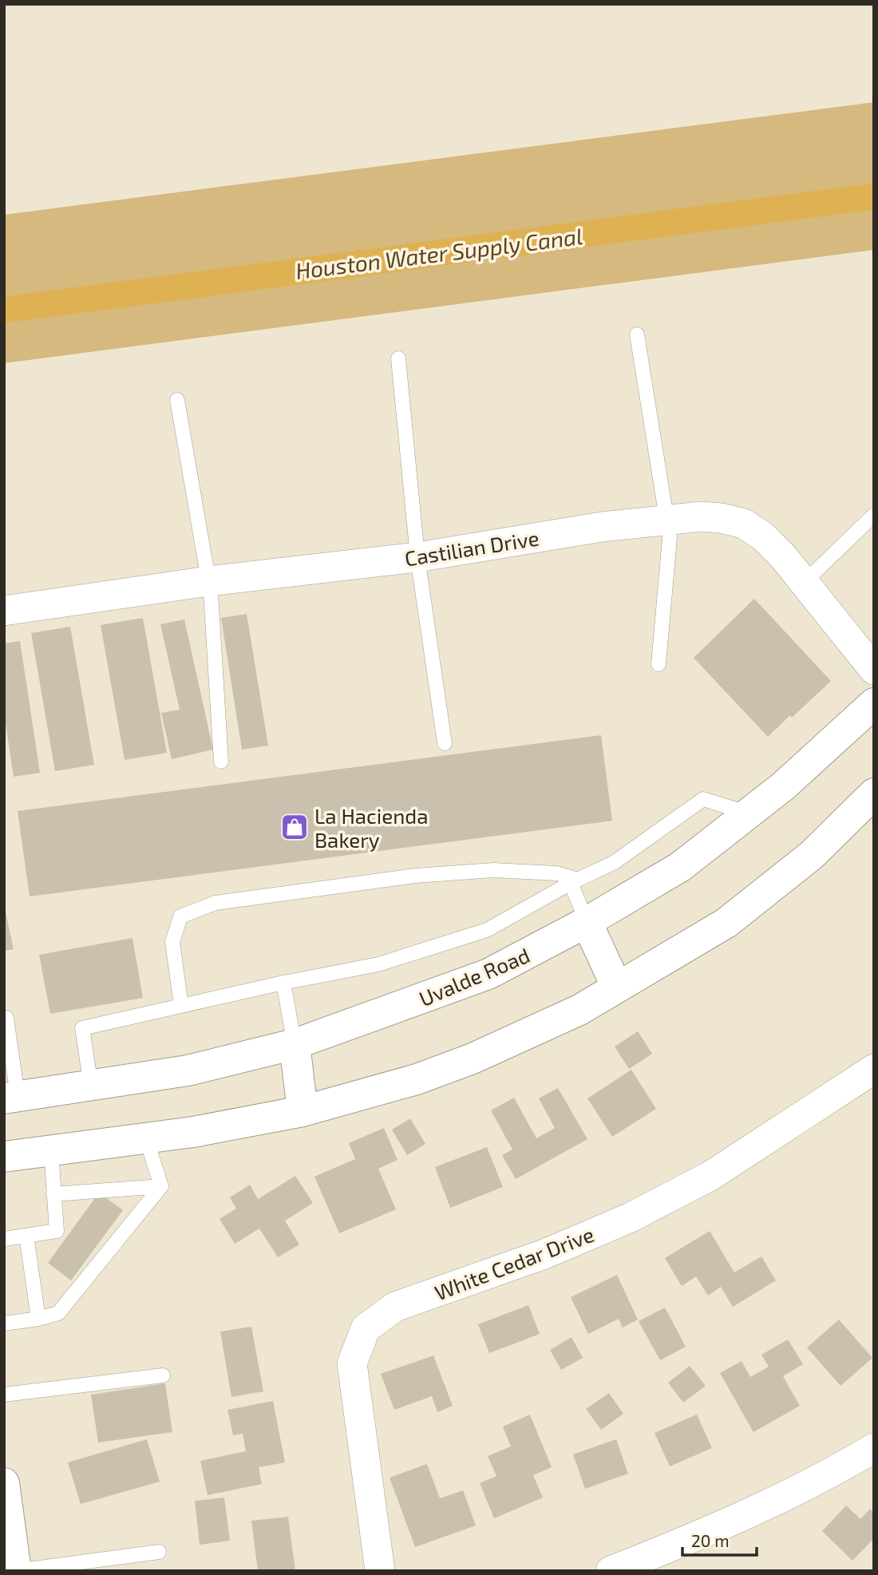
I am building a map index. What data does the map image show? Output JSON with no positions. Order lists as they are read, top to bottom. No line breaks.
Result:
{"streets":{"main road":["Uvalde Road"],"street":["Castilian Drive","White Cedar Drive"]},"water":["Houston Water Supply Canal"],"places":{"shop":["La Hacienda Bakery"]},"scale_bar":"20 m"}
